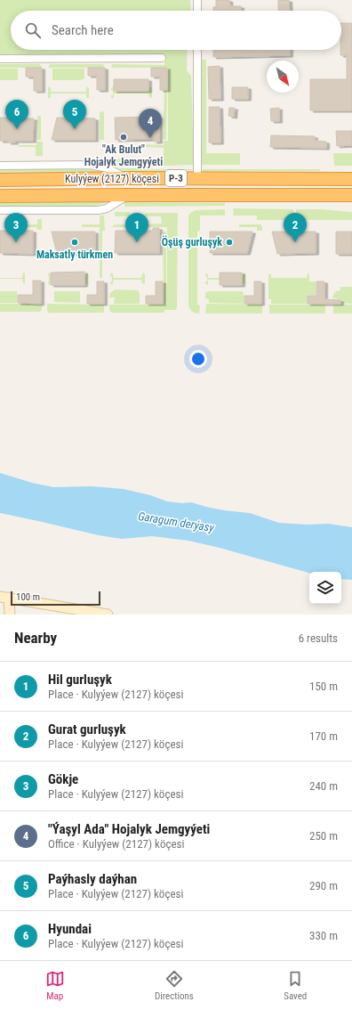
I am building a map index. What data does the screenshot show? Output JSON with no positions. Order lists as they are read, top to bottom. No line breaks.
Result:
{"streets":{"highway":["P-3","Kulyýew (2127) köçesi"]},"water":["Garagum derýasy"],"places":["\"Ak Bulut\" Hojalyk Jemgyýeti","Maksatly türkmen","Öşüş gurluşyk"],"scale_bar":"100 m","north":"bottom right","page":{"search":"Search here","pins":["5","6","4","1","2","3"],"scale":"100 m","heading":["Nearby","6 results"],"list":[{"mark":"1","name":"Hil gurluşyk","note":"Place · Kulyýew (2127) köçesi","value":"150 m"},{"mark":"2","name":"Gurat gurluşyk","note":"Place · Kulyýew (2127) köçesi","value":"170 m"},{"mark":"3","name":"Gökje","note":"Place · Kulyýew (2127) köçesi","value":"240 m"},{"mark":"4","name":"\"Ýaşyl Ada\" Hojalyk Jemgyýeti","note":"Office · Kulyýew (2127) köçesi","value":"250 m"},{"mark":"5","name":"Paýhasly daýhan","note":"Place · Kulyýew (2127) köçesi","value":"290 m"},{"mark":"6","name":"Hyundai","note":"Place · Kulyýew (2127) köçesi","value":"330 m"}],"nav":["Map","Directions","Saved"]}}
